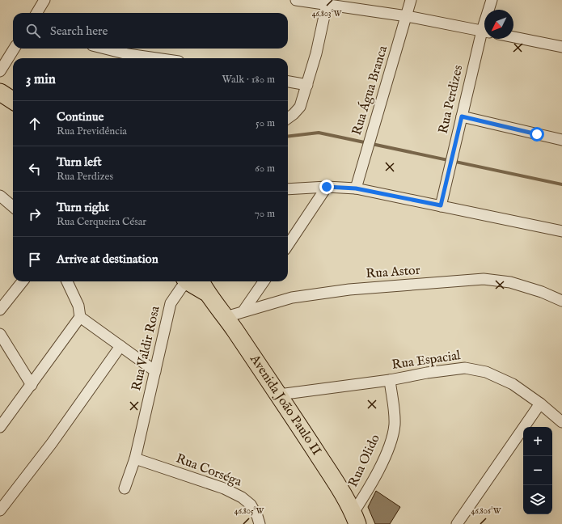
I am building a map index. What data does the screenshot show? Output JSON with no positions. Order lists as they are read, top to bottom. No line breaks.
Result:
{"streets":{"main road":["Avenida João Paulo II"],"street":["Rua Água Branca","Rua Perdizes","Rua Astor","Rua Valdir Rosa","Rua Espacial","Rua Olido","Rua Corséga"]},"crossings":[["Rua Astor","Avenida João Paulo II"],["Rua Valdir Rosa","Avenida João Paulo II"],["Rua Valdir Rosa","Rua Corséga"],["Rua Espacial","Avenida João Paulo II"],["Rua Espacial","Rua Olido"],["Avenida João Paulo II","Rua Olido"]],"north":"bottom left","page":{"search":"Search here","heading":["3 min","Walk · 180 m"],"list":[["Continue","Rua Previdência","50 m"],["Turn left","Rua Perdizes","60 m"],["Turn right","Rua Cerqueira César","70 m"],"Arrive at destination"],"map_buttons":["+","−"]},"coordinates":["46.803°W","46.805°W","46.806°W"]}
